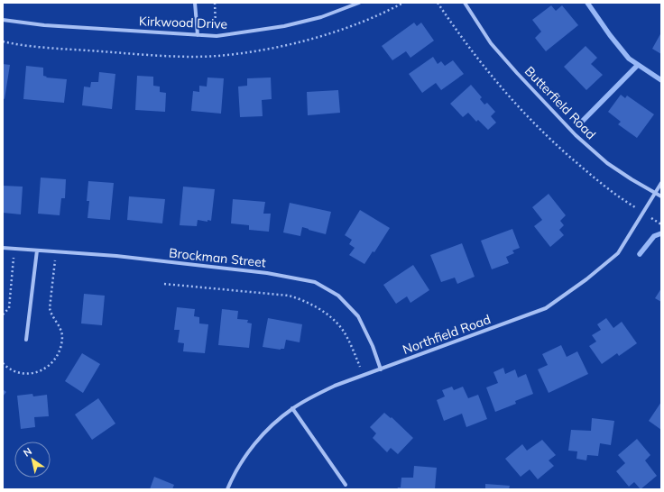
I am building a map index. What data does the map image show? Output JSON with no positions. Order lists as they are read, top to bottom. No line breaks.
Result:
{"streets":{"street":["Kirkwood Drive","Butterfield Road","Brockman Street","Northfield Road"]},"crossings":[["Butterfield Road","Northfield Road"],["Brockman Street","Northfield Road"]],"north":"top left"}
